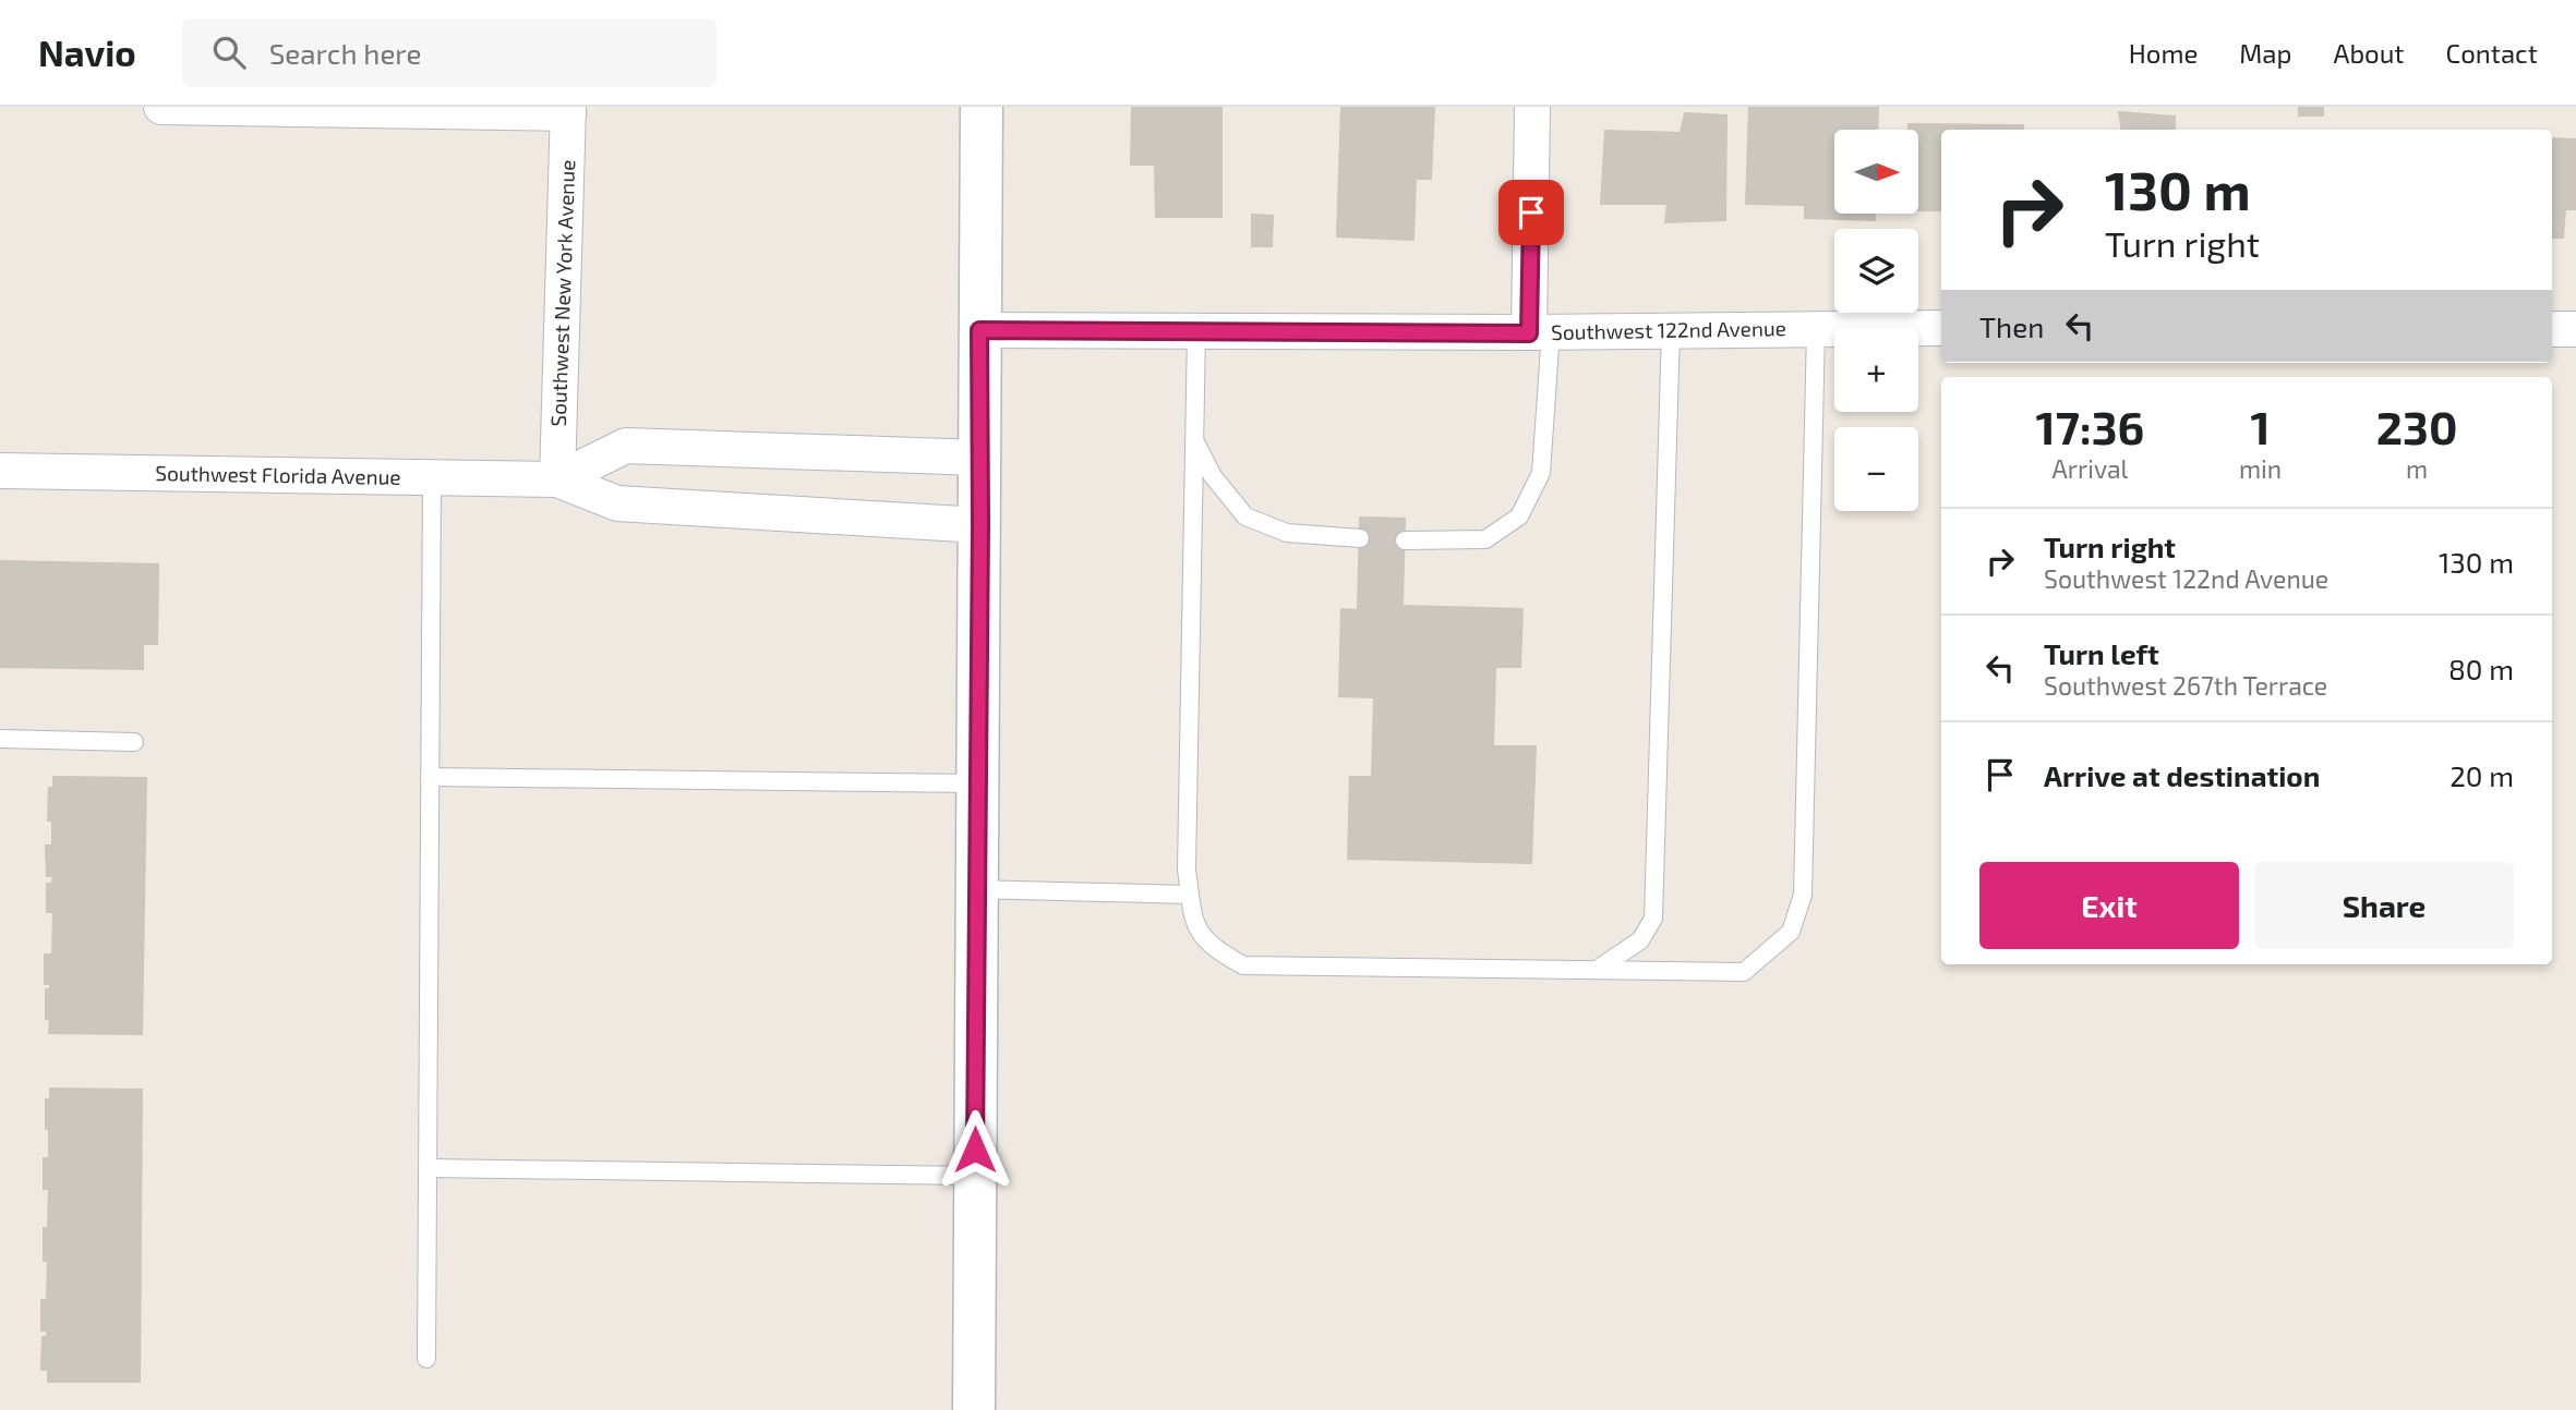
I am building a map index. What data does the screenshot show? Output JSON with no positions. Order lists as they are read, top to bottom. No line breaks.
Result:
{"streets":{"street":["Southwest New York Avenue","Southwest 122nd Avenue","Southwest Florida Avenue"]},"crossings":[["Southwest New York Avenue","Southwest Florida Avenue"]],"north":"right","page":{"header":"Navio","search":"Search here","nav":["Home","Map","About","Contact"],"map_buttons":["+","−"],"turn":["130 m","Turn right"],"then":"Then","eta":["17:36","Arrival","1","min","230","m"],"list":[{"name":"Turn right","note":"Southwest 122nd Avenue","value":"130 m"},{"name":"Turn left","note":"Southwest 267th Terrace","value":"80 m"},{"name":"Arrive at destination","value":"20 m"}],"buttons":["Exit","Share"]}}
